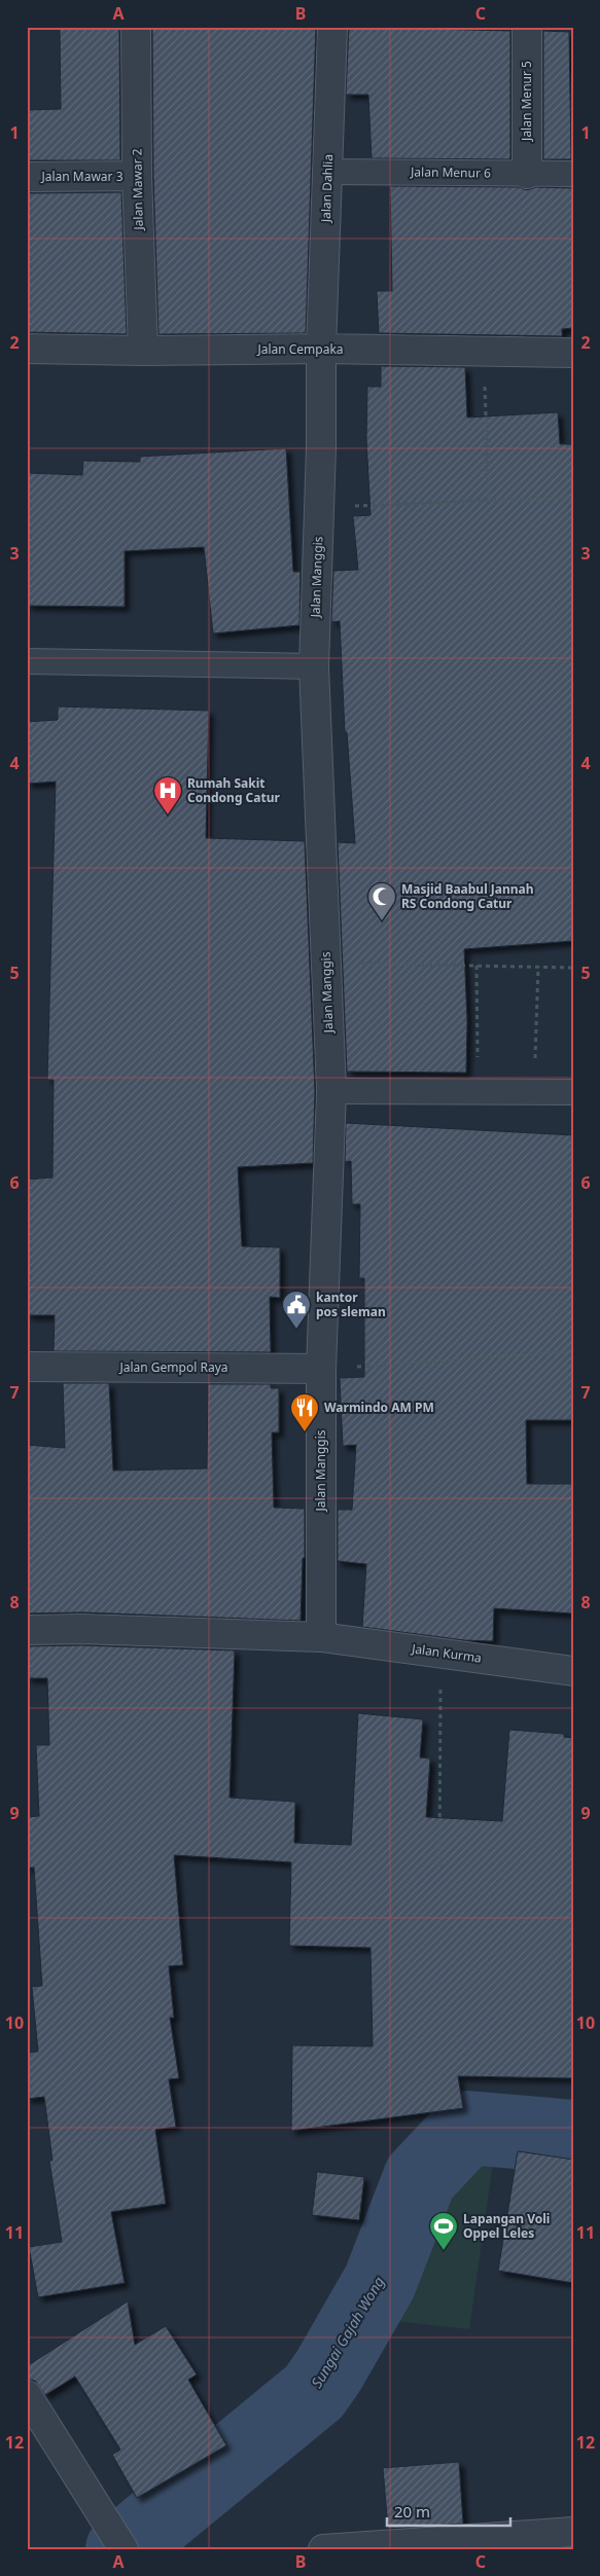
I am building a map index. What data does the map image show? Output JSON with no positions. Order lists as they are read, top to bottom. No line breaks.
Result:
{"streets":{"street":["Jalan Menur 5","Jalan Mawar 3","Jalan Dahlia","Jalan Mawar 2","Jalan Cempaka","Jalan Manggis","Jalan Gempol Raya","Jalan Kurma"],"lane":["Jalan Menur 6"]},"crossings":[["Jalan Menur 5","Jalan Menur 6"],["Jalan Menur 6","Jalan Dahlia"],["Jalan Mawar 3","Jalan Mawar 2"],["Jalan Dahlia","Jalan Cempaka"],["Jalan Dahlia","Jalan Manggis"],["Jalan Mawar 2","Jalan Cempaka"],["Jalan Cempaka","Jalan Manggis"],["Jalan Manggis","Jalan Gempol Raya"],["Jalan Manggis","Jalan Kurma"]],"water":["Sungai Gajah Wong"],"places":{"hospital":["Rumah Sakit Condong Catur"],"mosque":["Masjid Baabul Jannah RS Condong Catur"],"public building":["kantor pos sleman"],"restaurant":["Warmindo AM PM"],"sports":["Lapangan Voli Oppel Leles"]},"scale_bar":"20 m","grid":{"columns":["A","B","C"],"rows":["1","2","3","4","5","6","7","8","9","10","11","12"]}}
